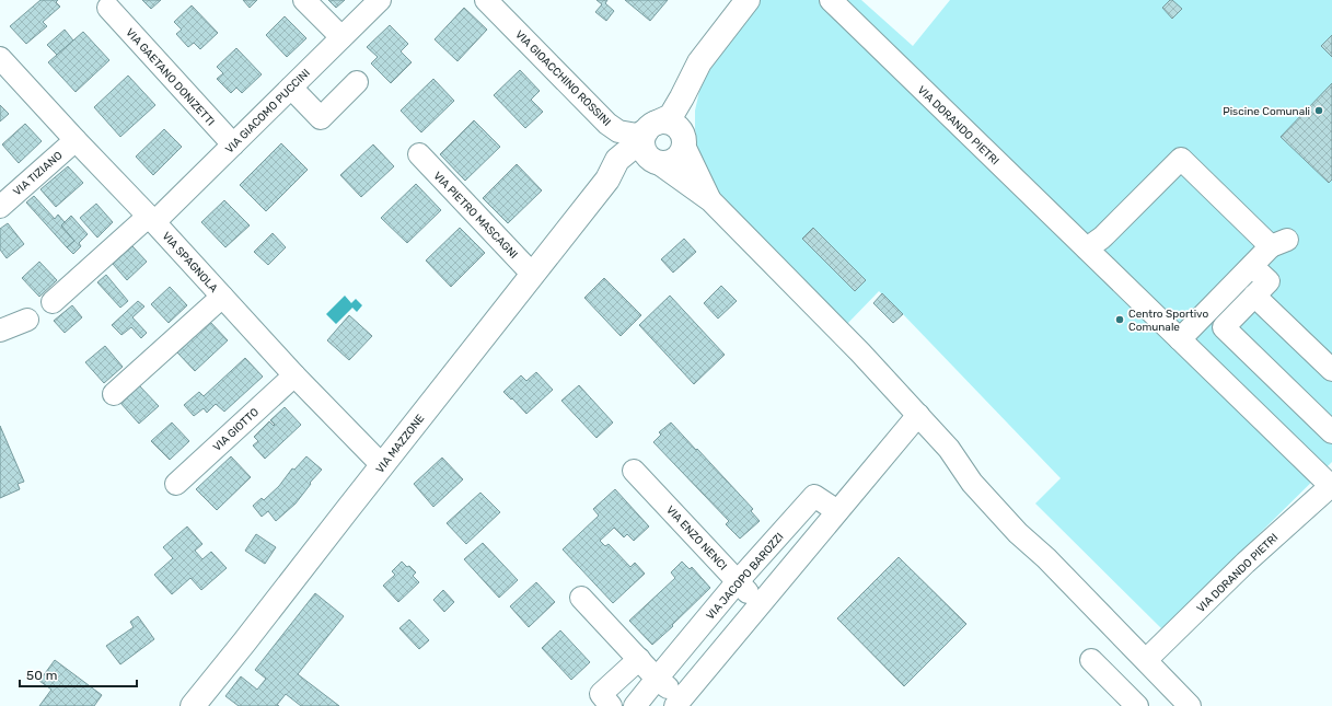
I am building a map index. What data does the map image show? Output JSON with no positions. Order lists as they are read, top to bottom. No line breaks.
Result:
{"streets":{"main road":["VIA MAZZONE"],"street":["VIA GAETANO DONIZETTI","VIA GIOACCHINO ROSSINI","VIA GIACOMO PUCCINI","VIA DORANDO PIETRI","VIA TIZIANO","VIA PIETRO MASCAGNI","VIA SPAGNOLA","VIA GIOTTO","VIA ENZO NENCI","VIA JACOPO BAROZZI"]},"crossings":[["VIA GAETANO DONIZETTI","VIA GIACOMO PUCCINI"],["VIA GIOACCHINO ROSSINI","VIA MAZZONE"],["VIA GIACOMO PUCCINI","VIA SPAGNOLA"],["VIA TIZIANO","VIA SPAGNOLA"],["VIA PIETRO MASCAGNI","VIA MAZZONE"],["VIA SPAGNOLA","VIA GIOTTO"],["VIA SPAGNOLA","VIA MAZZONE"],["VIA ENZO NENCI","VIA JACOPO BAROZZI"]],"places":["Piscine Comunali","Centro Sportivo Comunale"],"scale_bar":"50 m"}
